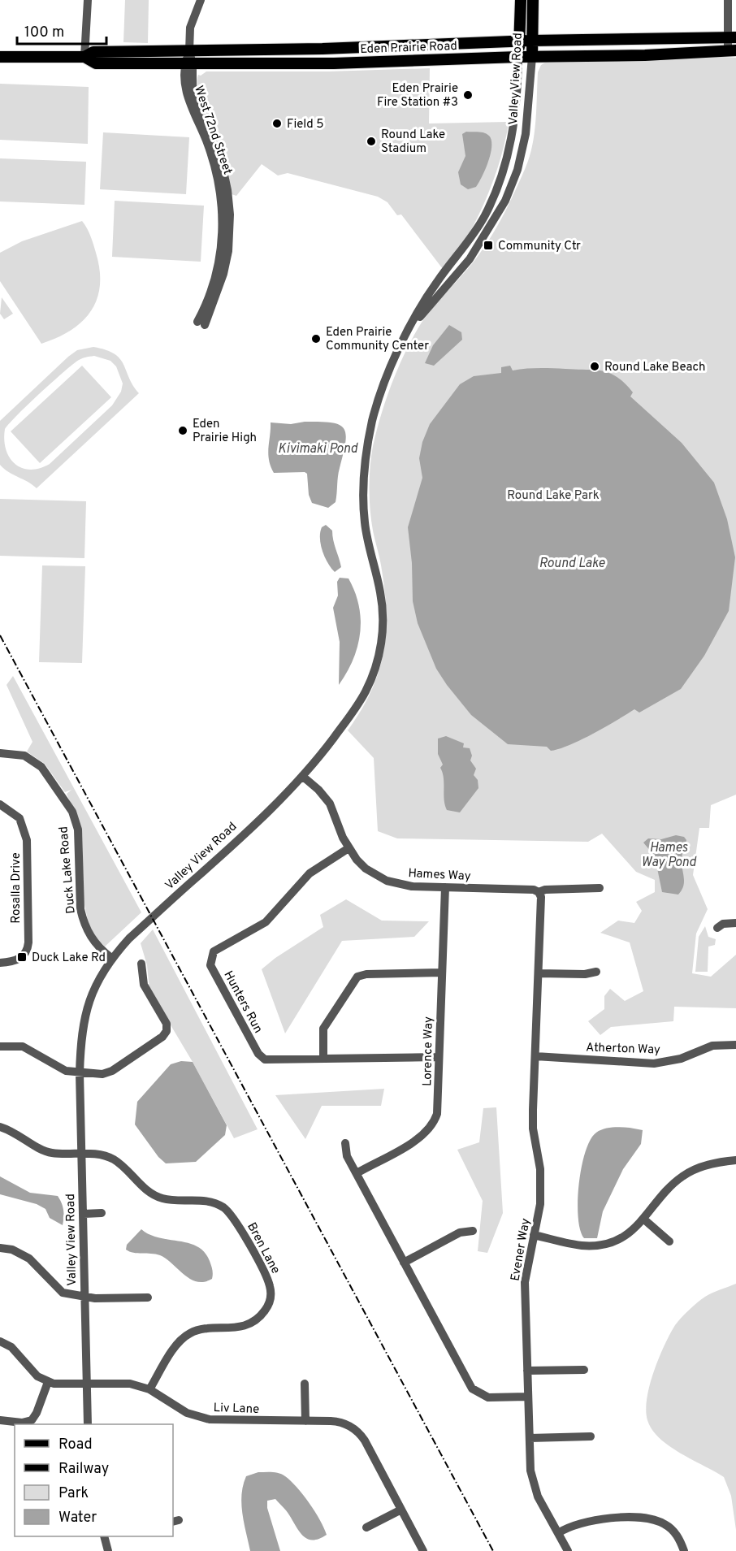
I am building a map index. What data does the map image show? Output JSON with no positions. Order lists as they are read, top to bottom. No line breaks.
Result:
{"streets":{"main road":["Eden Prairie Road","Valley View Road"],"street":["West 72nd Street","Duck Lake Road","Hames Way","Rosalla Drive","Hunters Run","Atherton Way","Lorence Way","Bren Lane","Evener Way","Liv Lane"]},"crossings":[["Eden Prairie Road","Valley View Road"],["Eden Prairie Road","West 72nd Street"],["Valley View Road","Duck Lake Road"],["Valley View Road","Hames Way"],["Valley View Road","Bren Lane"],["Valley View Road","Liv Lane"],["Hames Way","Hunters Run"],["Hames Way","Lorence Way"],["Hames Way","Evener Way"],["Hunters Run","Lorence Way"],["Atherton Way","Evener Way"],["Bren Lane","Liv Lane"]],"water":["Kivimaki Pond","Round Lake","Hames Way Pond"],"parks":["Round Lake Park"],"places":{"other":["Eden Prairie Fire Station #3","Field 5","Round Lake Stadium","Eden Prairie Community Center","Round Lake Beach","Eden Prairie High"],"transit":["Community Ctr","Duck Lake Rd"]},"legend":["Road","Railway","Park","Water"],"scale_bar":"100 m"}
